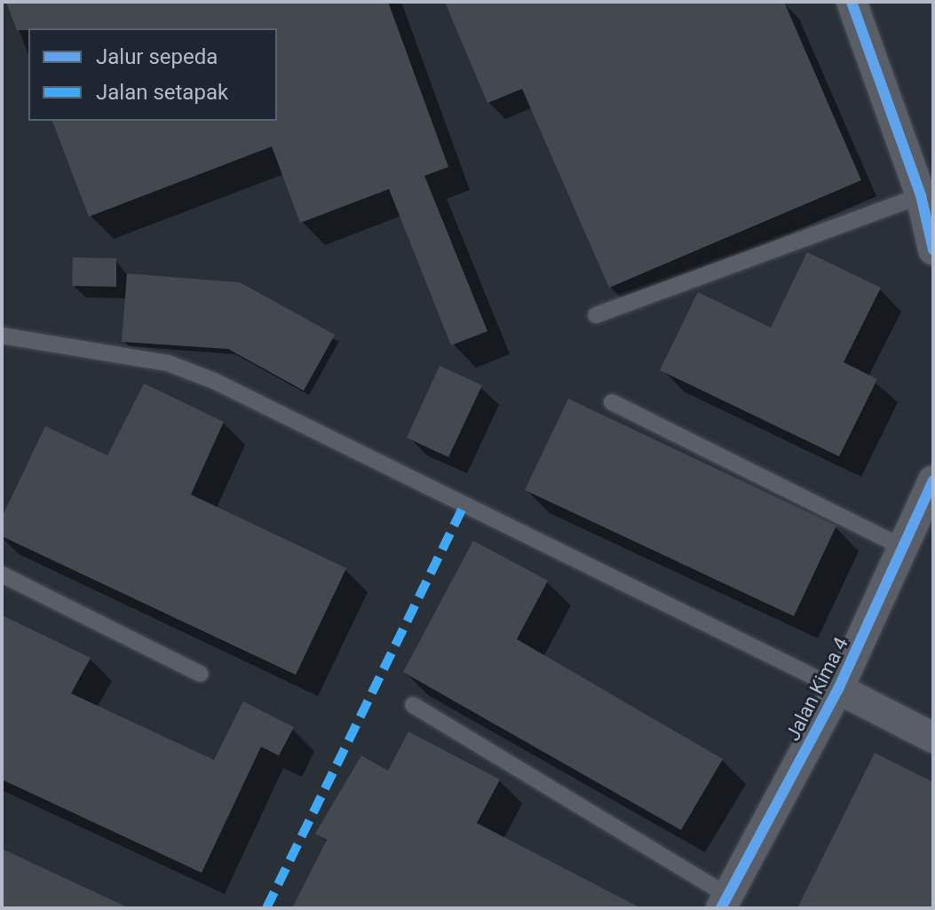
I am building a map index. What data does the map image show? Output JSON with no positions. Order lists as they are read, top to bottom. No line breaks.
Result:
{"streets":{"street":["Jalan Kima 4"]},"legend":["Jalur sepeda","Jalan setapak"]}
